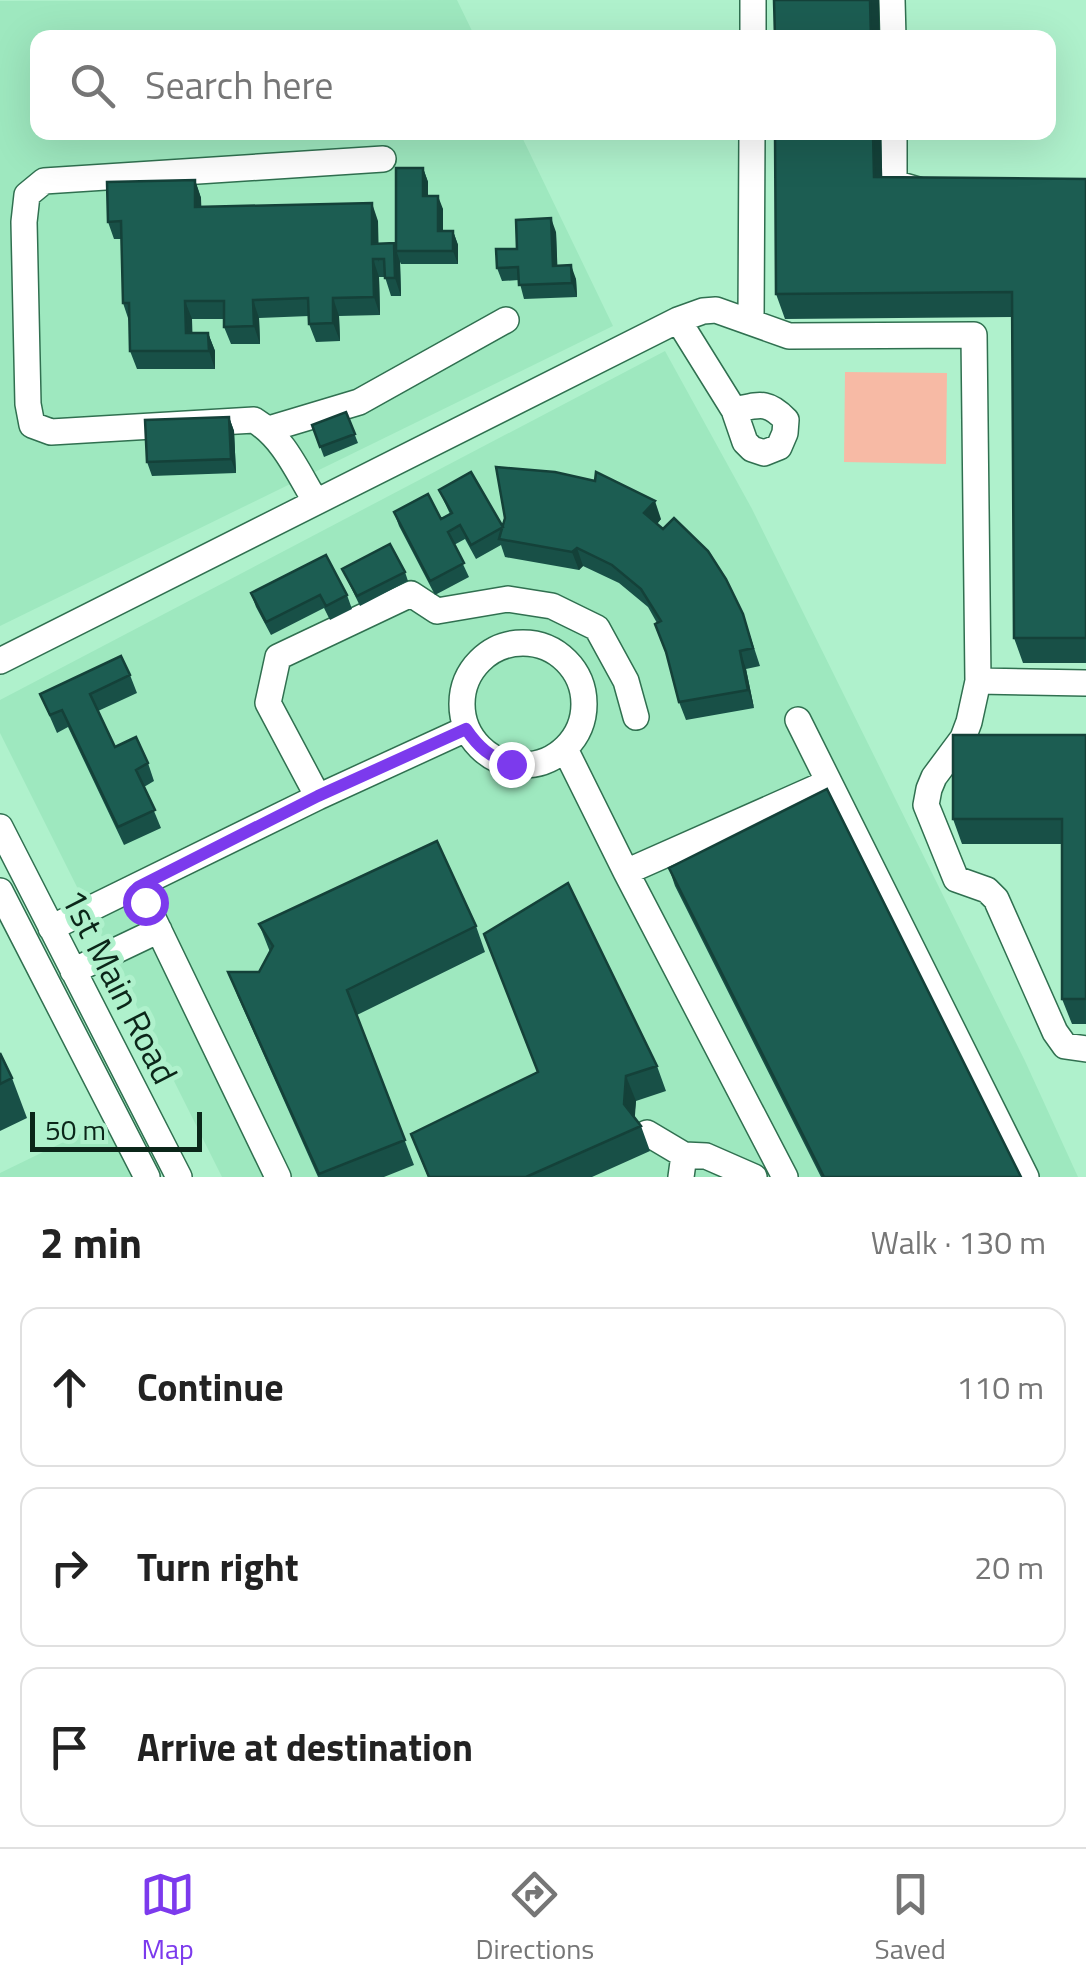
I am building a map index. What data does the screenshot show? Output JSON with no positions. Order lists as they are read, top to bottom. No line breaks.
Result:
{"streets":{"street":["1st Main Road"]},"scale_bar":"50 m","page":{"search":"Search here","scale":"50 m","heading":["2 min","Walk · 130 m"],"list":[["Continue","110 m"],["Turn right","20 m"],"Arrive at destination"],"nav":["Map","Directions","Saved"]}}
